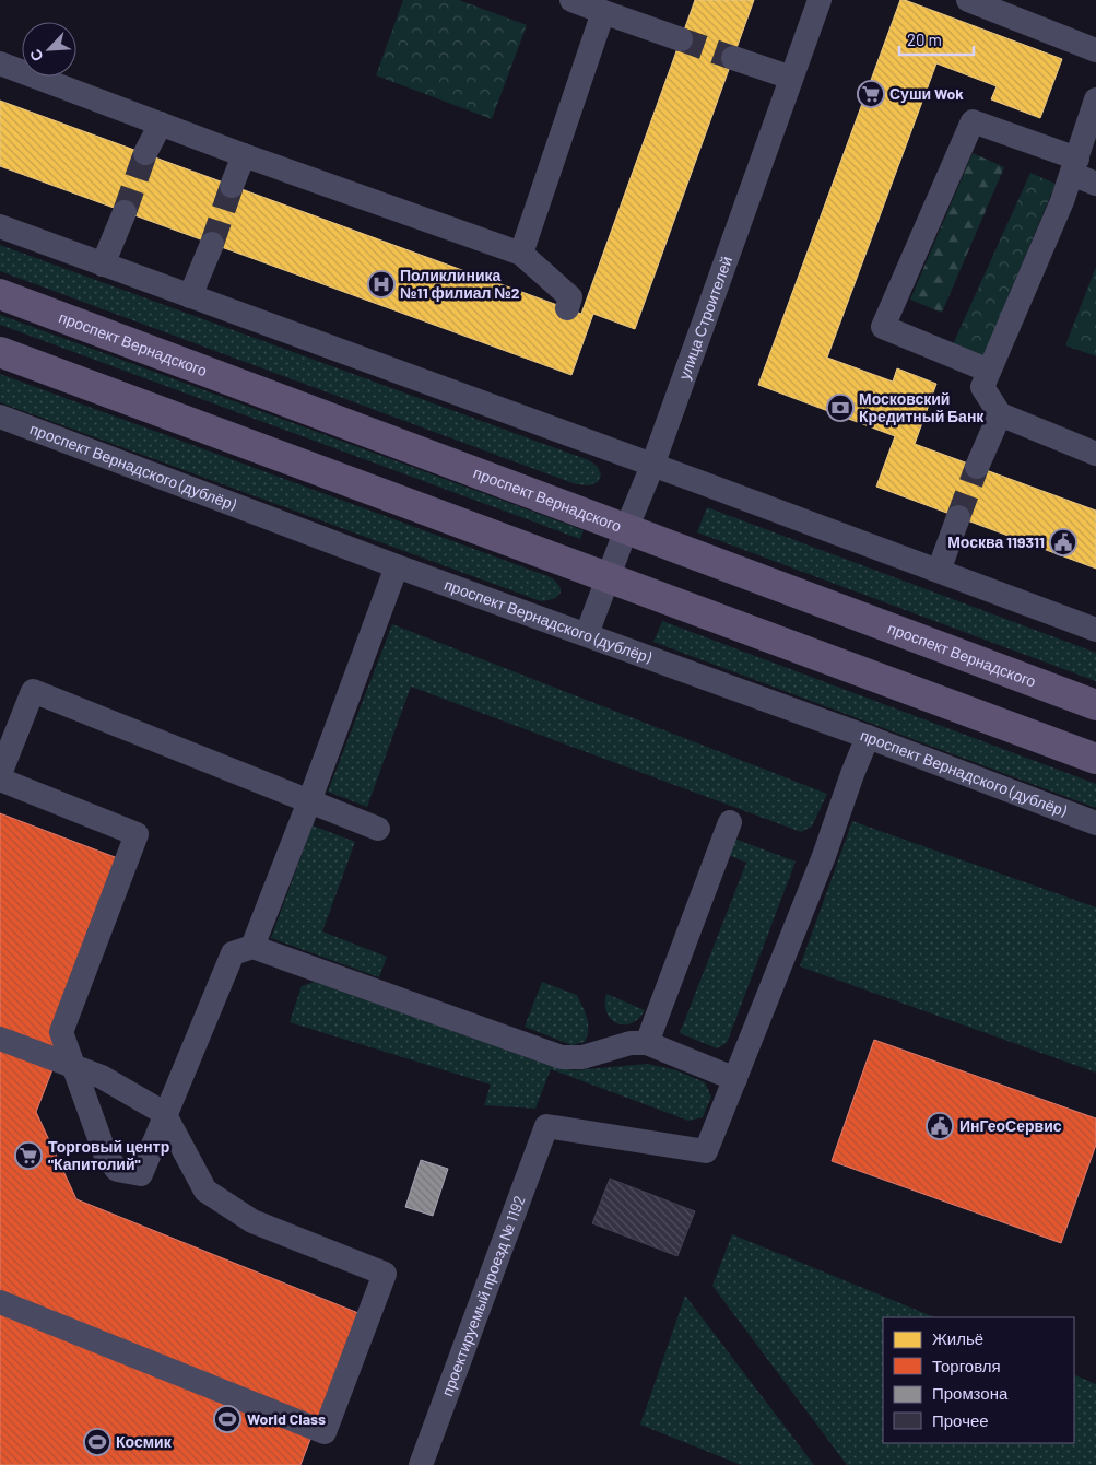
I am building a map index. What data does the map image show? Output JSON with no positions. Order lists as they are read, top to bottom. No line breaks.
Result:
{"streets":{"main road":["проспект Вернадского"],"street":["улица Строителей","проспект Вернадского (дублёр)","проектируемый проезд № 1192"]},"crossings":[["улица Строителей","проспект Вернадского"],["улица Строителей","проспект Вернадского (дублёр)"]],"places":{"supermarket":["Суши Wok","Торговый центр \"Капитолий\""],"hospital":["Поликлиника №11 филиал №2"],"bank":["Московский Кредитный Банк"],"public building":["Москва 119311","ИнГеоСервис"],"sports":["World Class","Космик"]},"legend":["Жильё","Торговля","Промзона","Прочее"],"scale_bar":"20 m","north":"bottom left"}
